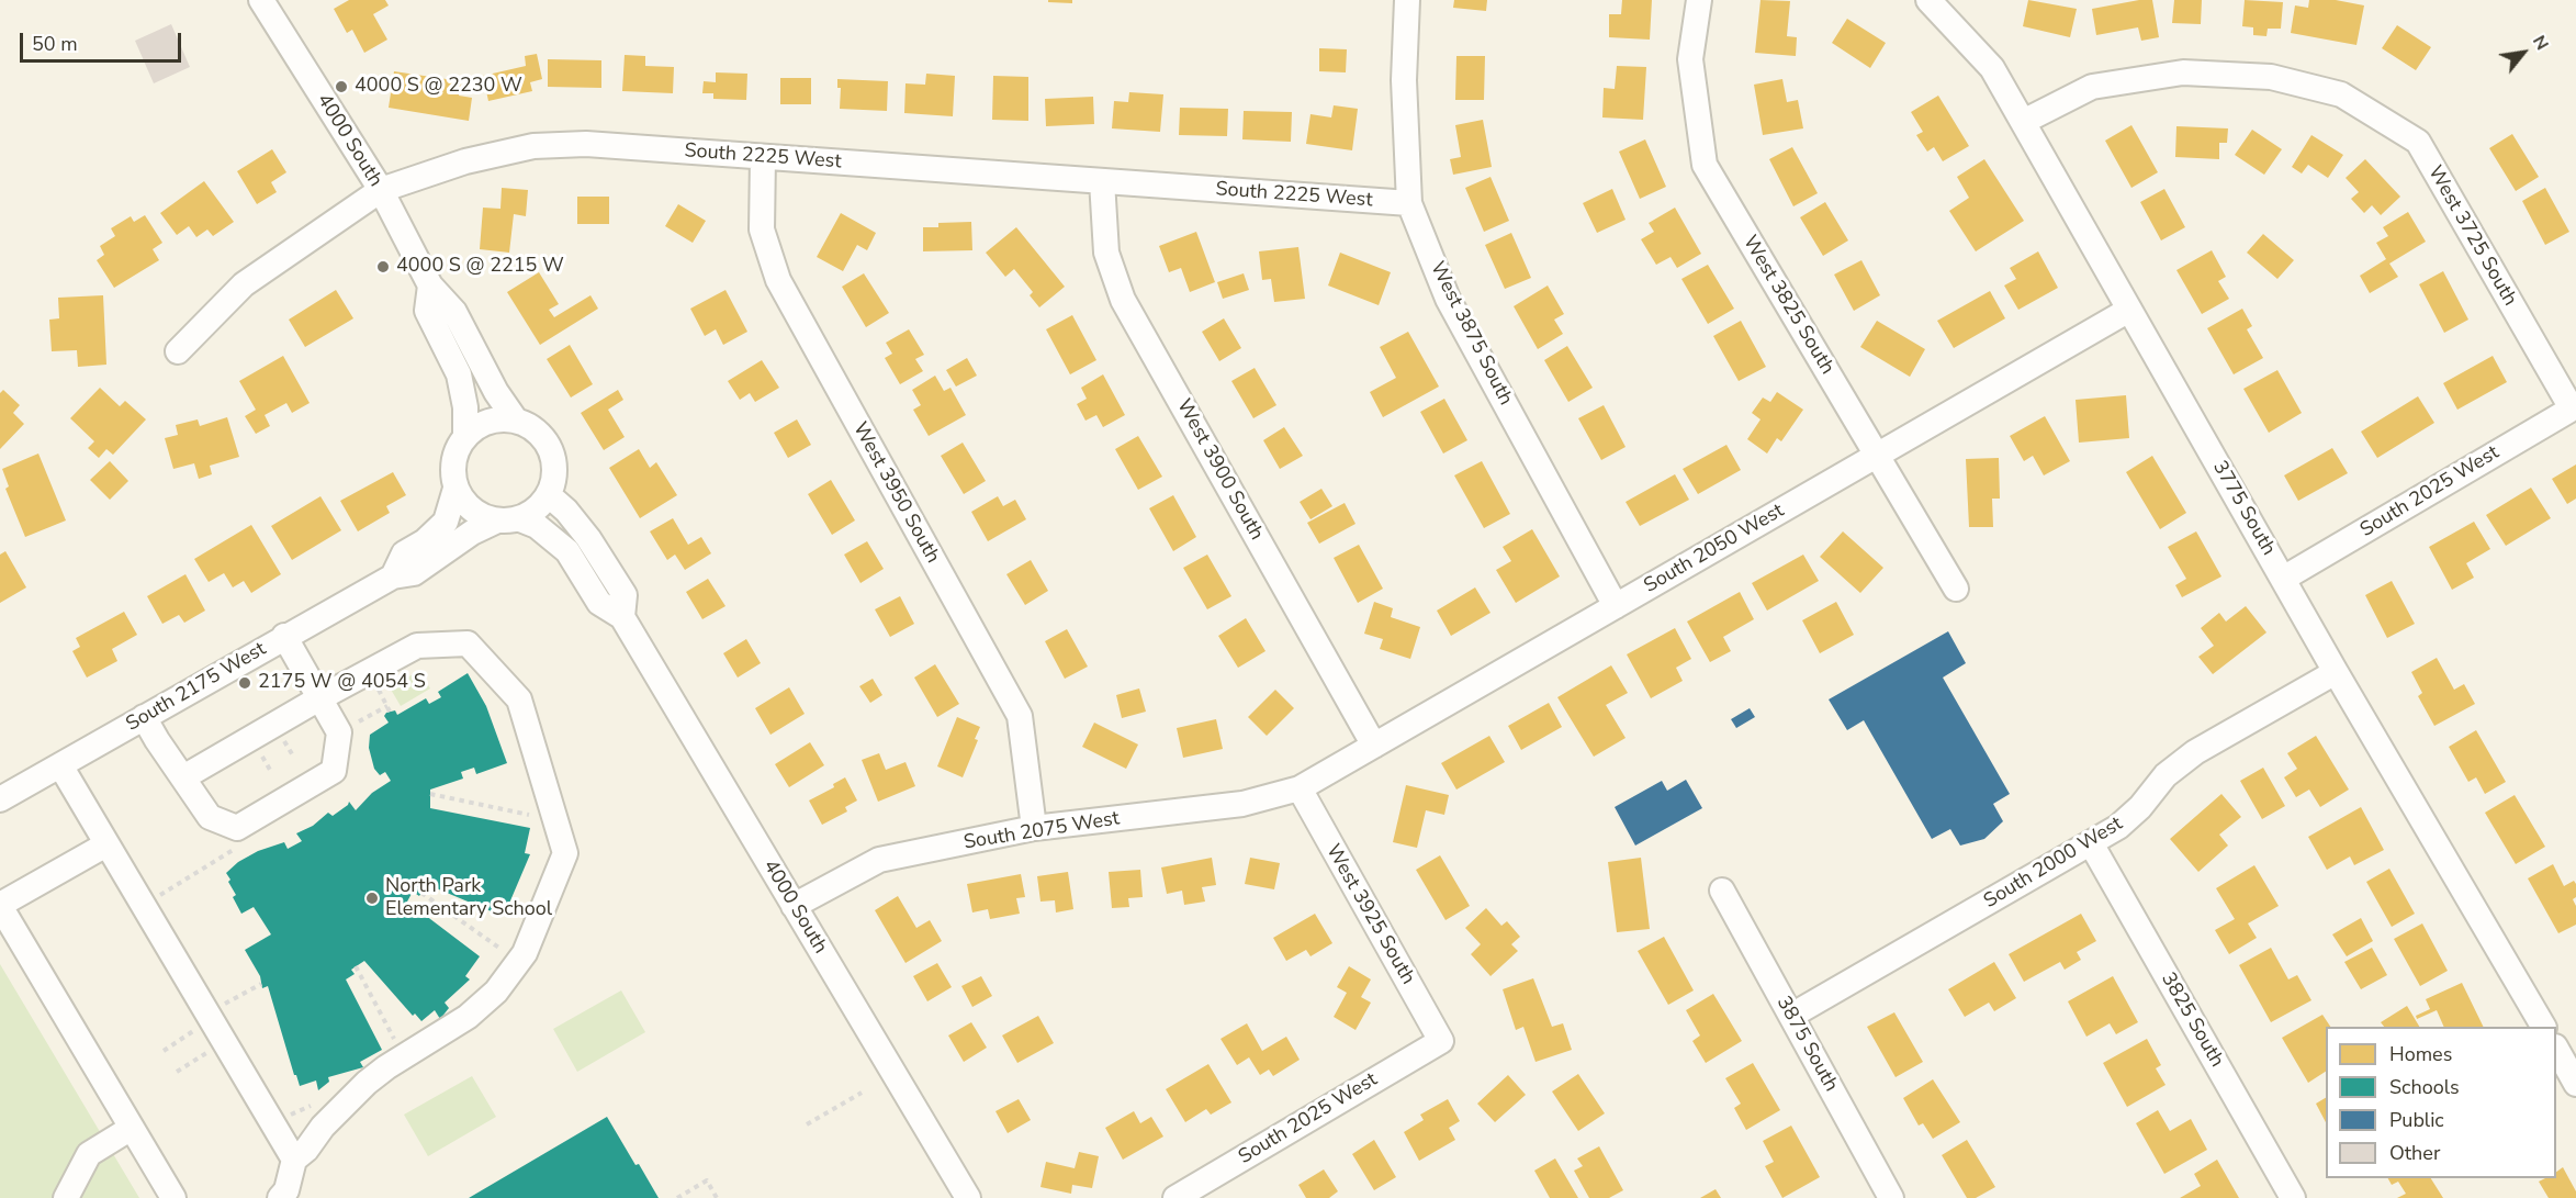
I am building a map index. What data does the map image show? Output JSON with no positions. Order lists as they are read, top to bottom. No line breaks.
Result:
{"streets":{"street":["4000 South","South 2225 West","West 3725 South","West 3825 South","West 3875 South","West 3900 South","South 2025 West","West 3950 South","3775 South","South 2050 West","South 2175 West","South 2075 West","South 2000 West","West 3925 South","3825 South","3875 South"]},"crossings":[["4000 South","South 2225 West"],["4000 South","South 2175 West"],["4000 South","South 2075 West"],["South 2225 West","West 3875 South"],["South 2225 West","West 3900 South"],["South 2225 West","West 3950 South"],["West 3725 South","South 2025 West"],["West 3725 South","3775 South"],["West 3825 South","South 2050 West"],["West 3875 South","South 2050 West"],["West 3900 South","South 2050 West"],["South 2025 West","3775 South"],["South 2025 West","West 3925 South"],["West 3950 South","South 2075 West"],["3775 South","South 2050 West"],["3775 South","South 2000 West"],["South 2050 West","South 2075 West"],["South 2050 West","West 3925 South"],["South 2075 West","West 3925 South"],["South 2000 West","3825 South"],["South 2000 West","3875 South"]],"places":["4000 S @ 2230 W","4000 S @ 2215 W","2175 W @ 4054 S","North Park Elementary School"],"legend":["Homes","Schools","Public","Other"],"scale_bar":"50 m","north":"top right"}
